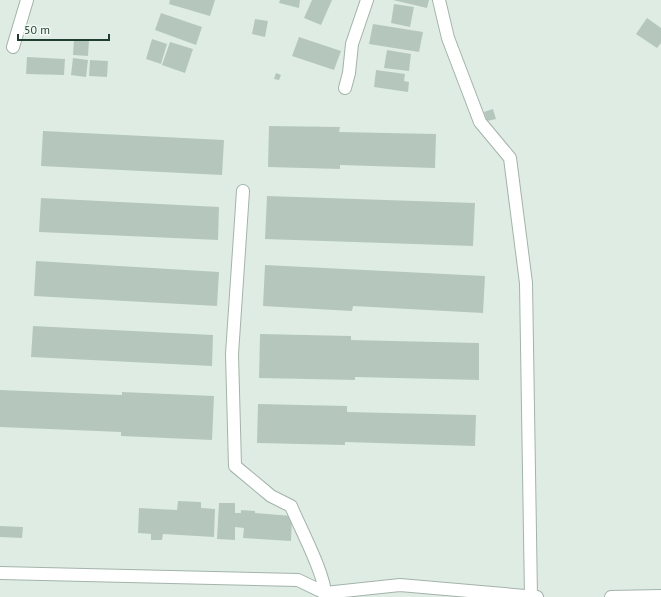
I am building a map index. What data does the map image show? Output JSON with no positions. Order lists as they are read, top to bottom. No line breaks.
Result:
{"scale_bar":"50 m"}
